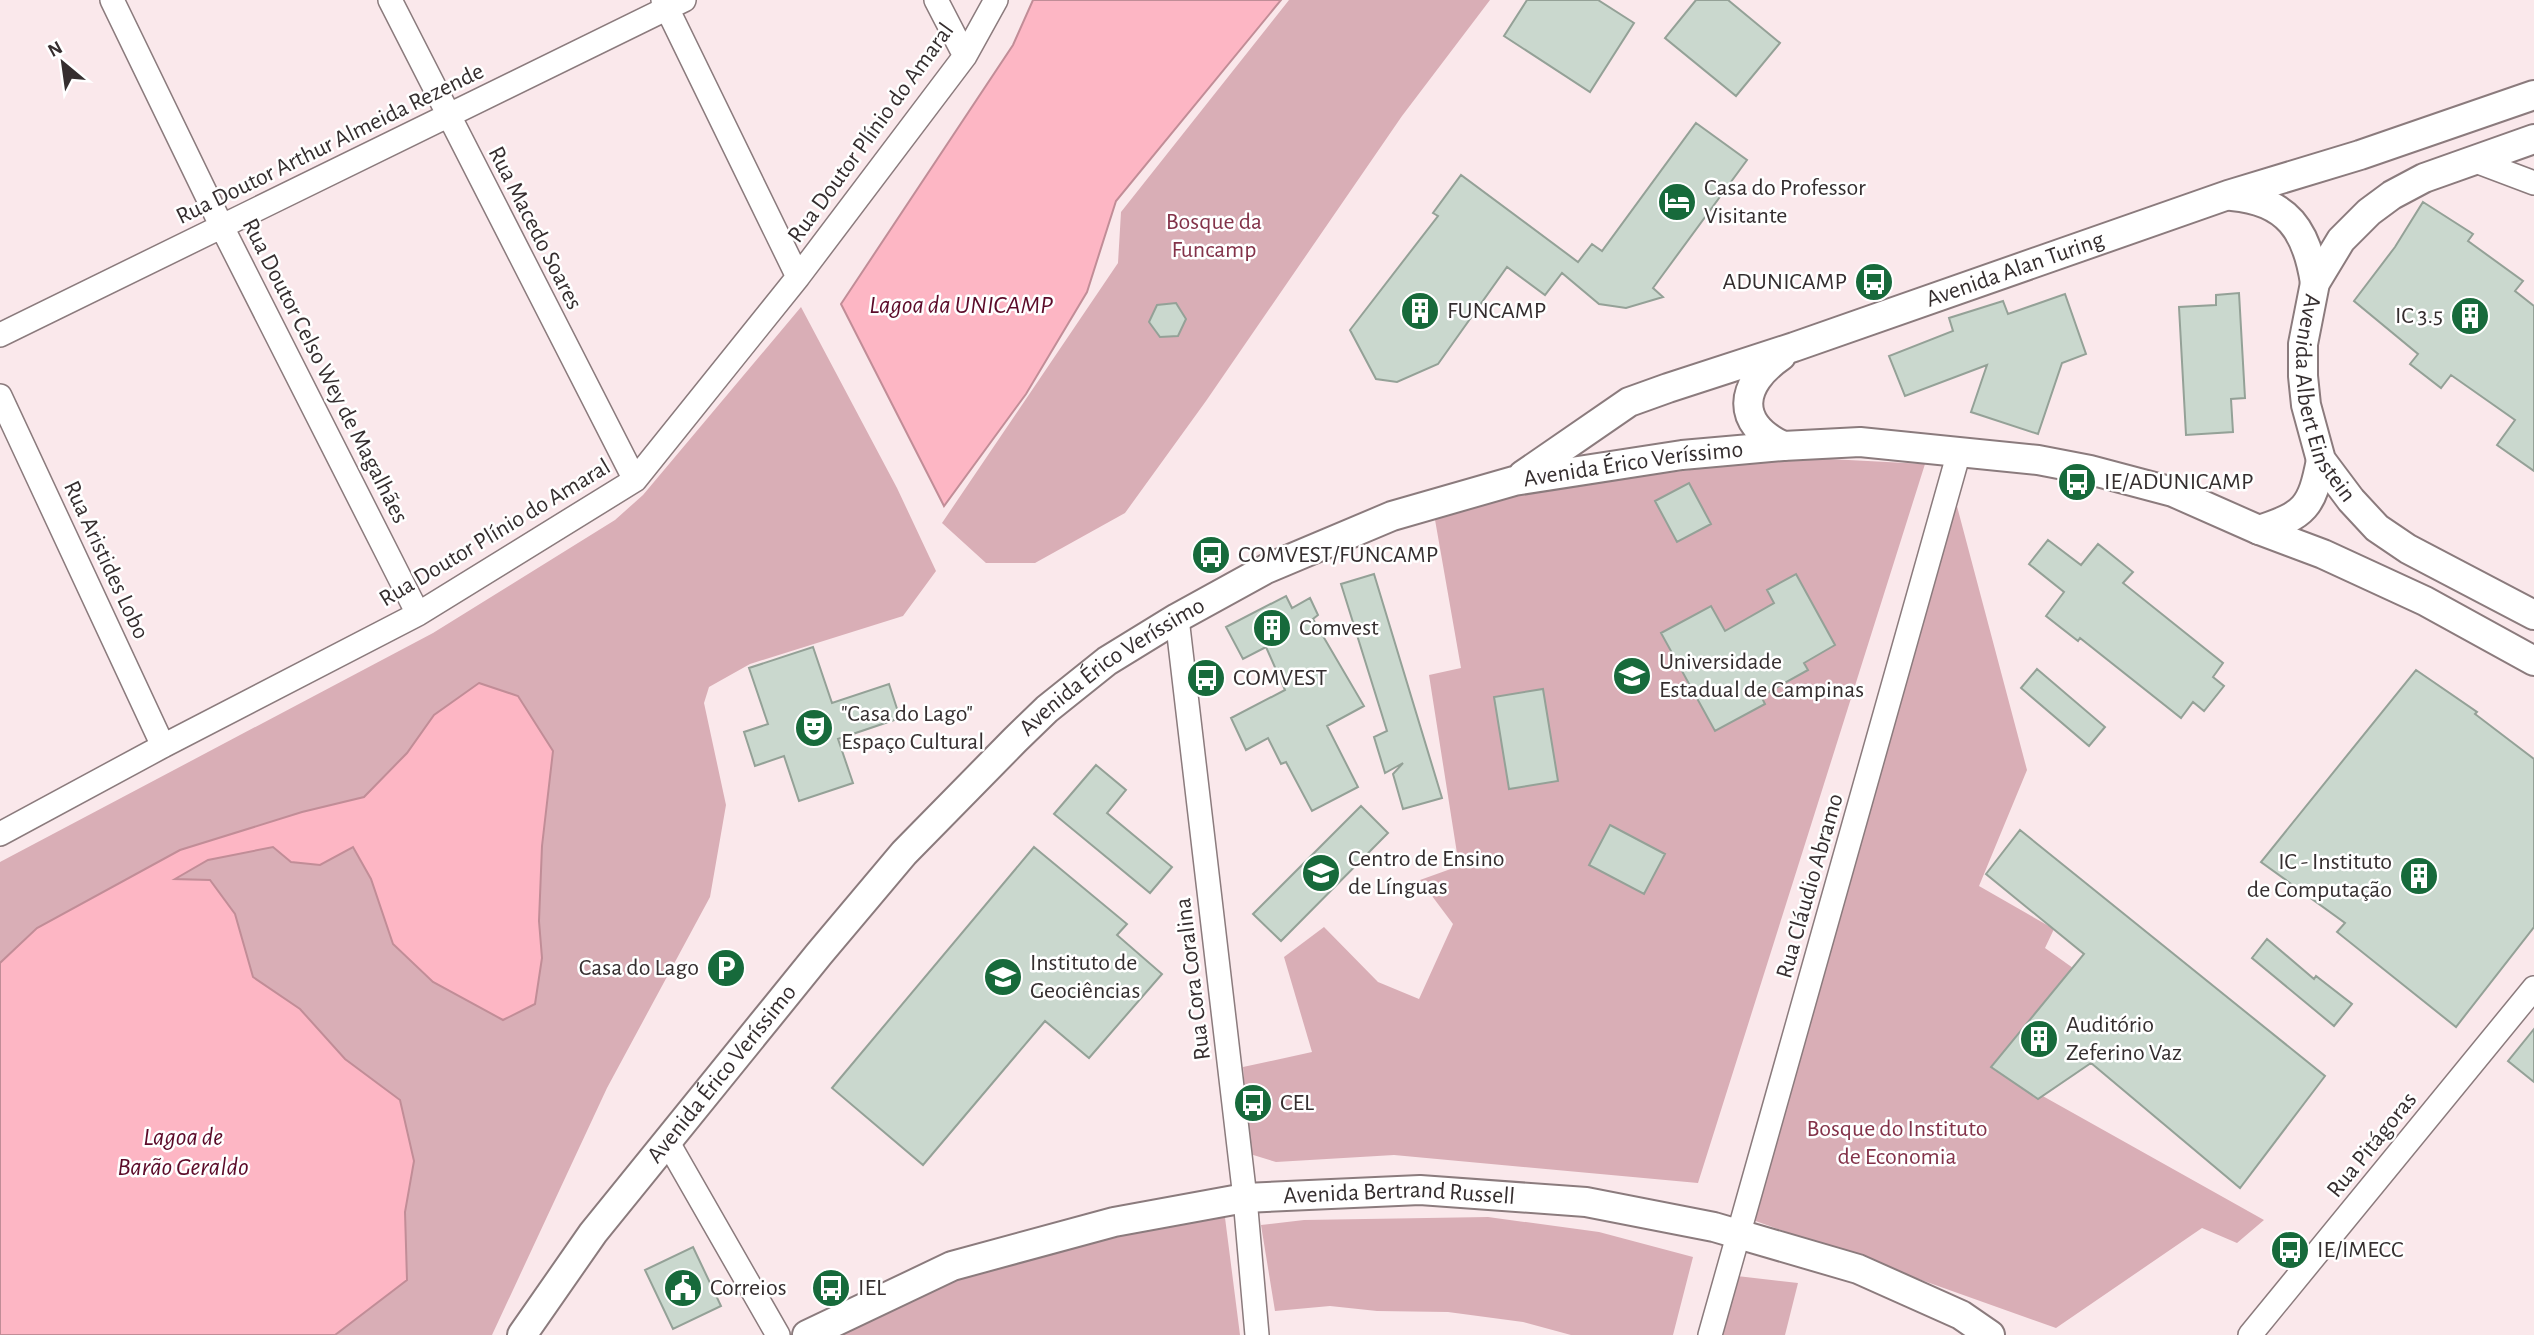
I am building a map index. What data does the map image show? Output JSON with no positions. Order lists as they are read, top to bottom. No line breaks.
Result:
{"streets":{"street":["Rua Doutor Plínio do Amaral","Rua Doutor Arthur Almeida Rezende","Rua Macedo Soares","Avenida Alan Turing","Rua Doutor Celso Wey de Magalhães","Avenida Albert Einstein","Avenida Érico Veríssimo","Rua Aristides Lobo","Rua Cláudio Abramo","Rua Cora Coralina","Rua Pitágoras","Avenida Bertrand Russell"]},"crossings":[["Rua Doutor Plínio do Amaral","Rua Macedo Soares"],["Rua Doutor Plínio do Amaral","Rua Doutor Celso Wey de Magalhães"],["Rua Doutor Plínio do Amaral","Rua Aristides Lobo"],["Rua Doutor Arthur Almeida Rezende","Rua Macedo Soares"],["Rua Doutor Arthur Almeida Rezende","Rua Doutor Celso Wey de Magalhães"],["Avenida Alan Turing","Avenida Érico Veríssimo"],["Avenida Érico Veríssimo","Rua Cláudio Abramo"],["Avenida Érico Veríssimo","Rua Cora Coralina"],["Rua Cláudio Abramo","Avenida Bertrand Russell"],["Rua Cora Coralina","Avenida Bertrand Russell"]],"water":["Lagoa da UNICAMP","Lagoa de Barão Geraldo"],"parks":["Bosque da Funcamp","Bosque do Instituto de Economia"],"places":{"hotel":["Casa do Professor Visitante"],"bus stop":["ADUNICAMP","IE/ADUNICAMP","COMVEST/FUNCAMP","COMVEST","CEL","IE/IMECC","IEL"],"building":["FUNCAMP","IC 3.5","Comvest","IC - Instituto de Computação","Auditório Zeferino Vaz"],"school or university":["Universidade Estadual de Campinas","Centro de Ensino de Línguas","Instituto de Geociências"],"theatre":["\"Casa do Lago\" Espaço Cultural"],"parking":["Casa do Lago"],"public building":["Correios"]},"north":"top left"}
